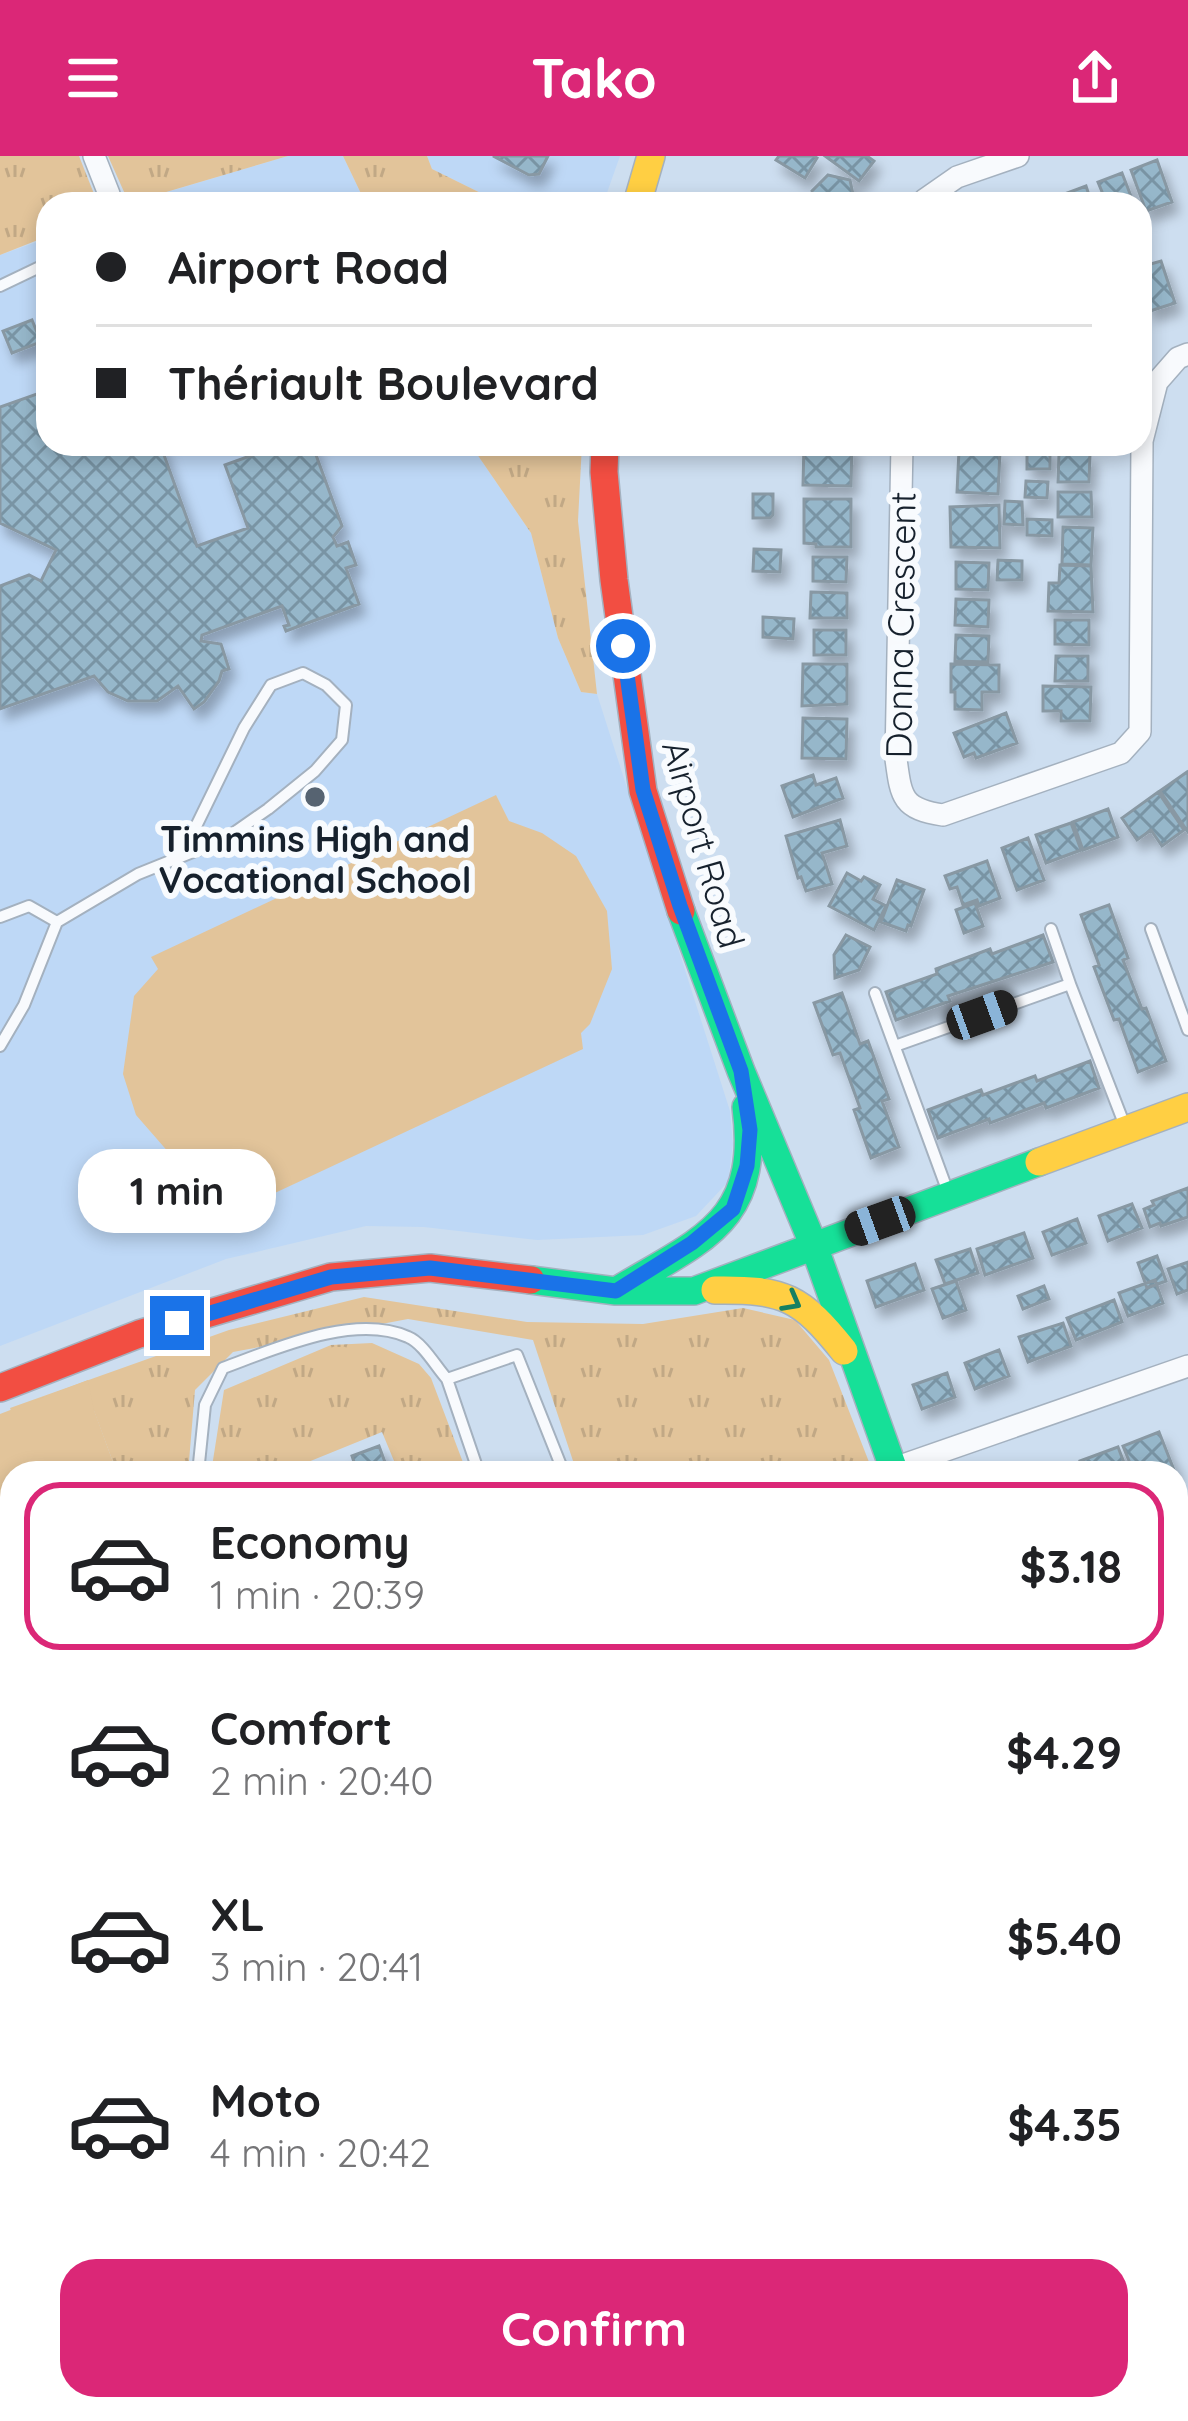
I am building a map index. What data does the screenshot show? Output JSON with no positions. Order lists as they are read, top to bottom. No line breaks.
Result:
{"streets":{"main road":["Airport Road"],"street":["Donna Crescent"]},"places":["Timmins High and Vocational School"],"page":{"header":"Tako","banner":["Airport Road","Thériault Boulevard"],"bubble":"1 min","list":[{"name":"Economy","note":"1 min · 20:39","value":"$3.18"},{"name":"Comfort","note":"2 min · 20:40","value":"$4.29"},{"name":"XL","note":"3 min · 20:41","value":"$5.40"},{"name":"Moto","note":"4 min · 20:42","value":"$4.35"}],"buttons":"Confirm"}}
